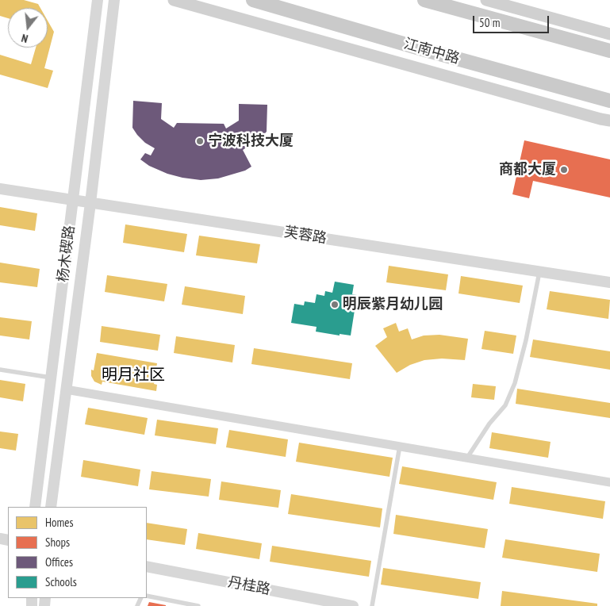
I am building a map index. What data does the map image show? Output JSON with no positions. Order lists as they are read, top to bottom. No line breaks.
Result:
{"streets":{"main road":["江南中路"],"street":["芙蓉路","杨木碶路","丹桂路"]},"crossings":[["芙蓉路","杨木碶路"]],"districts":["明月社区"],"places":["宁波科技大厦","商都大厦","明辰紫月幼儿园"],"legend":["Homes","Shops","Offices","Schools"],"scale_bar":"50 m","north":"bottom"}
